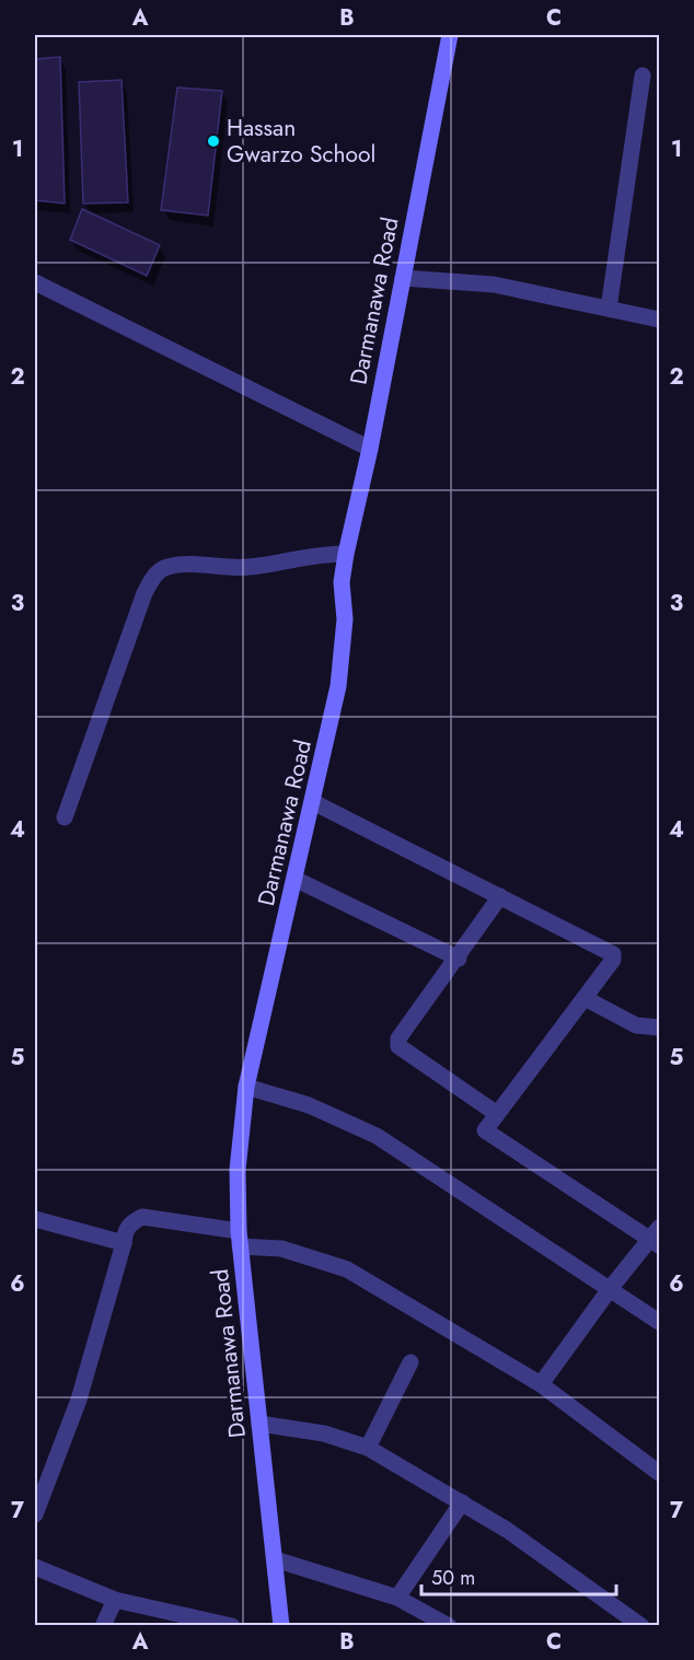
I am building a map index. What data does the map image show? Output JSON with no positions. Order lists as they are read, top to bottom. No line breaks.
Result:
{"streets":{"street":["Darmanawa Road"]},"places":["Hassan Gwarzo School"],"scale_bar":"50 m","grid":{"columns":["A","B","C"],"rows":["1","2","3","4","5","6","7"]}}
